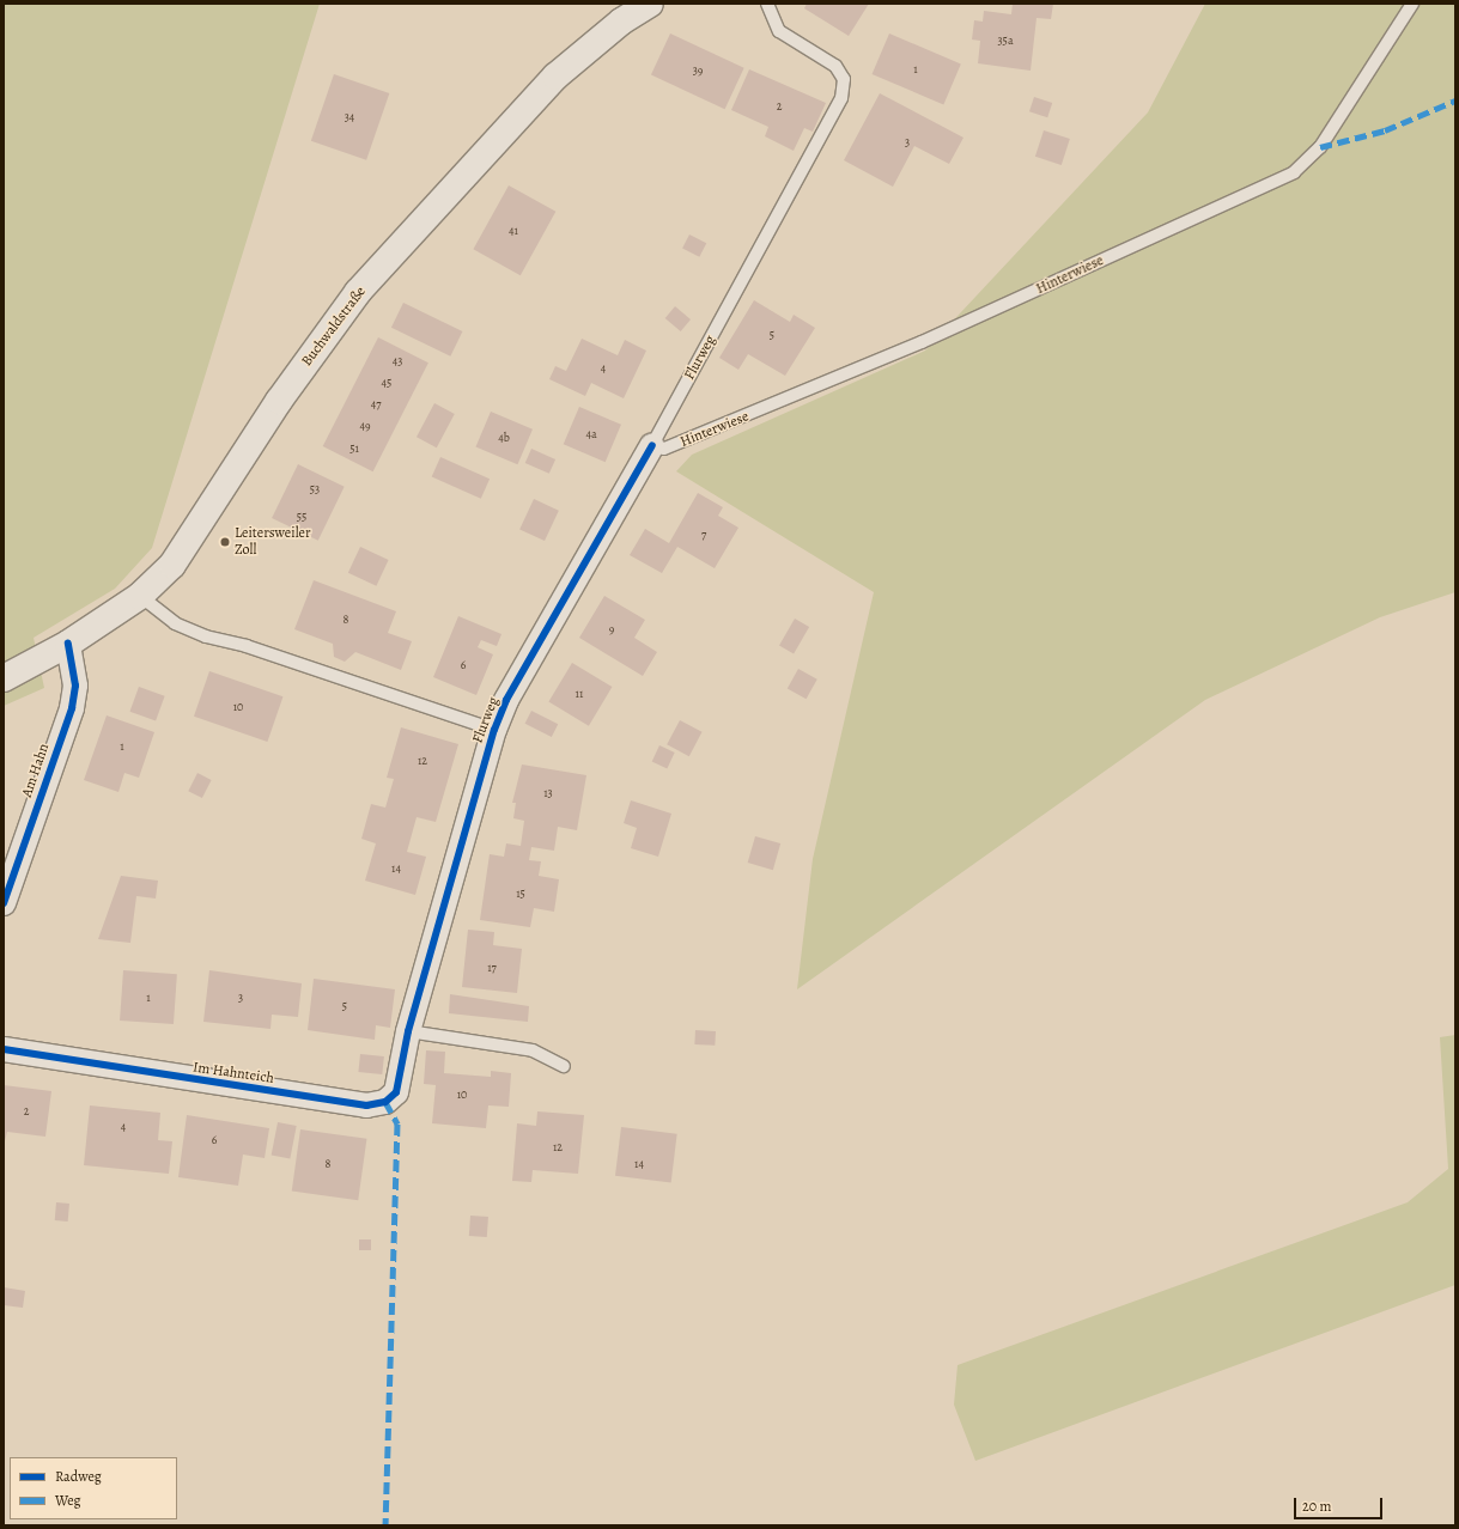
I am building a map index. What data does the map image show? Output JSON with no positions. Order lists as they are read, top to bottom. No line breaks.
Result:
{"streets":{"main road":["Buchwaldstraße"],"street":["Flurweg","Am Hahn","Im Hahnteich"],"lane":["Hinterwiese"]},"crossings":[["Hinterwiese","Flurweg"],["Buchwaldstraße","Flurweg"],["Buchwaldstraße","Am Hahn"],["Flurweg","Im Hahnteich"]],"places":["Leitersweiler Zoll"],"house_numbers":["35a","1","39","2","34","3","41","5","43","4","45","47","49","4a","4b","51","53","55","7","8","9","6","11","10","1","12","13","14","15","17","1","3","5","10","2","4","6","12","8","14"],"legend":["Radweg","Weg"],"scale_bar":"20 m"}
